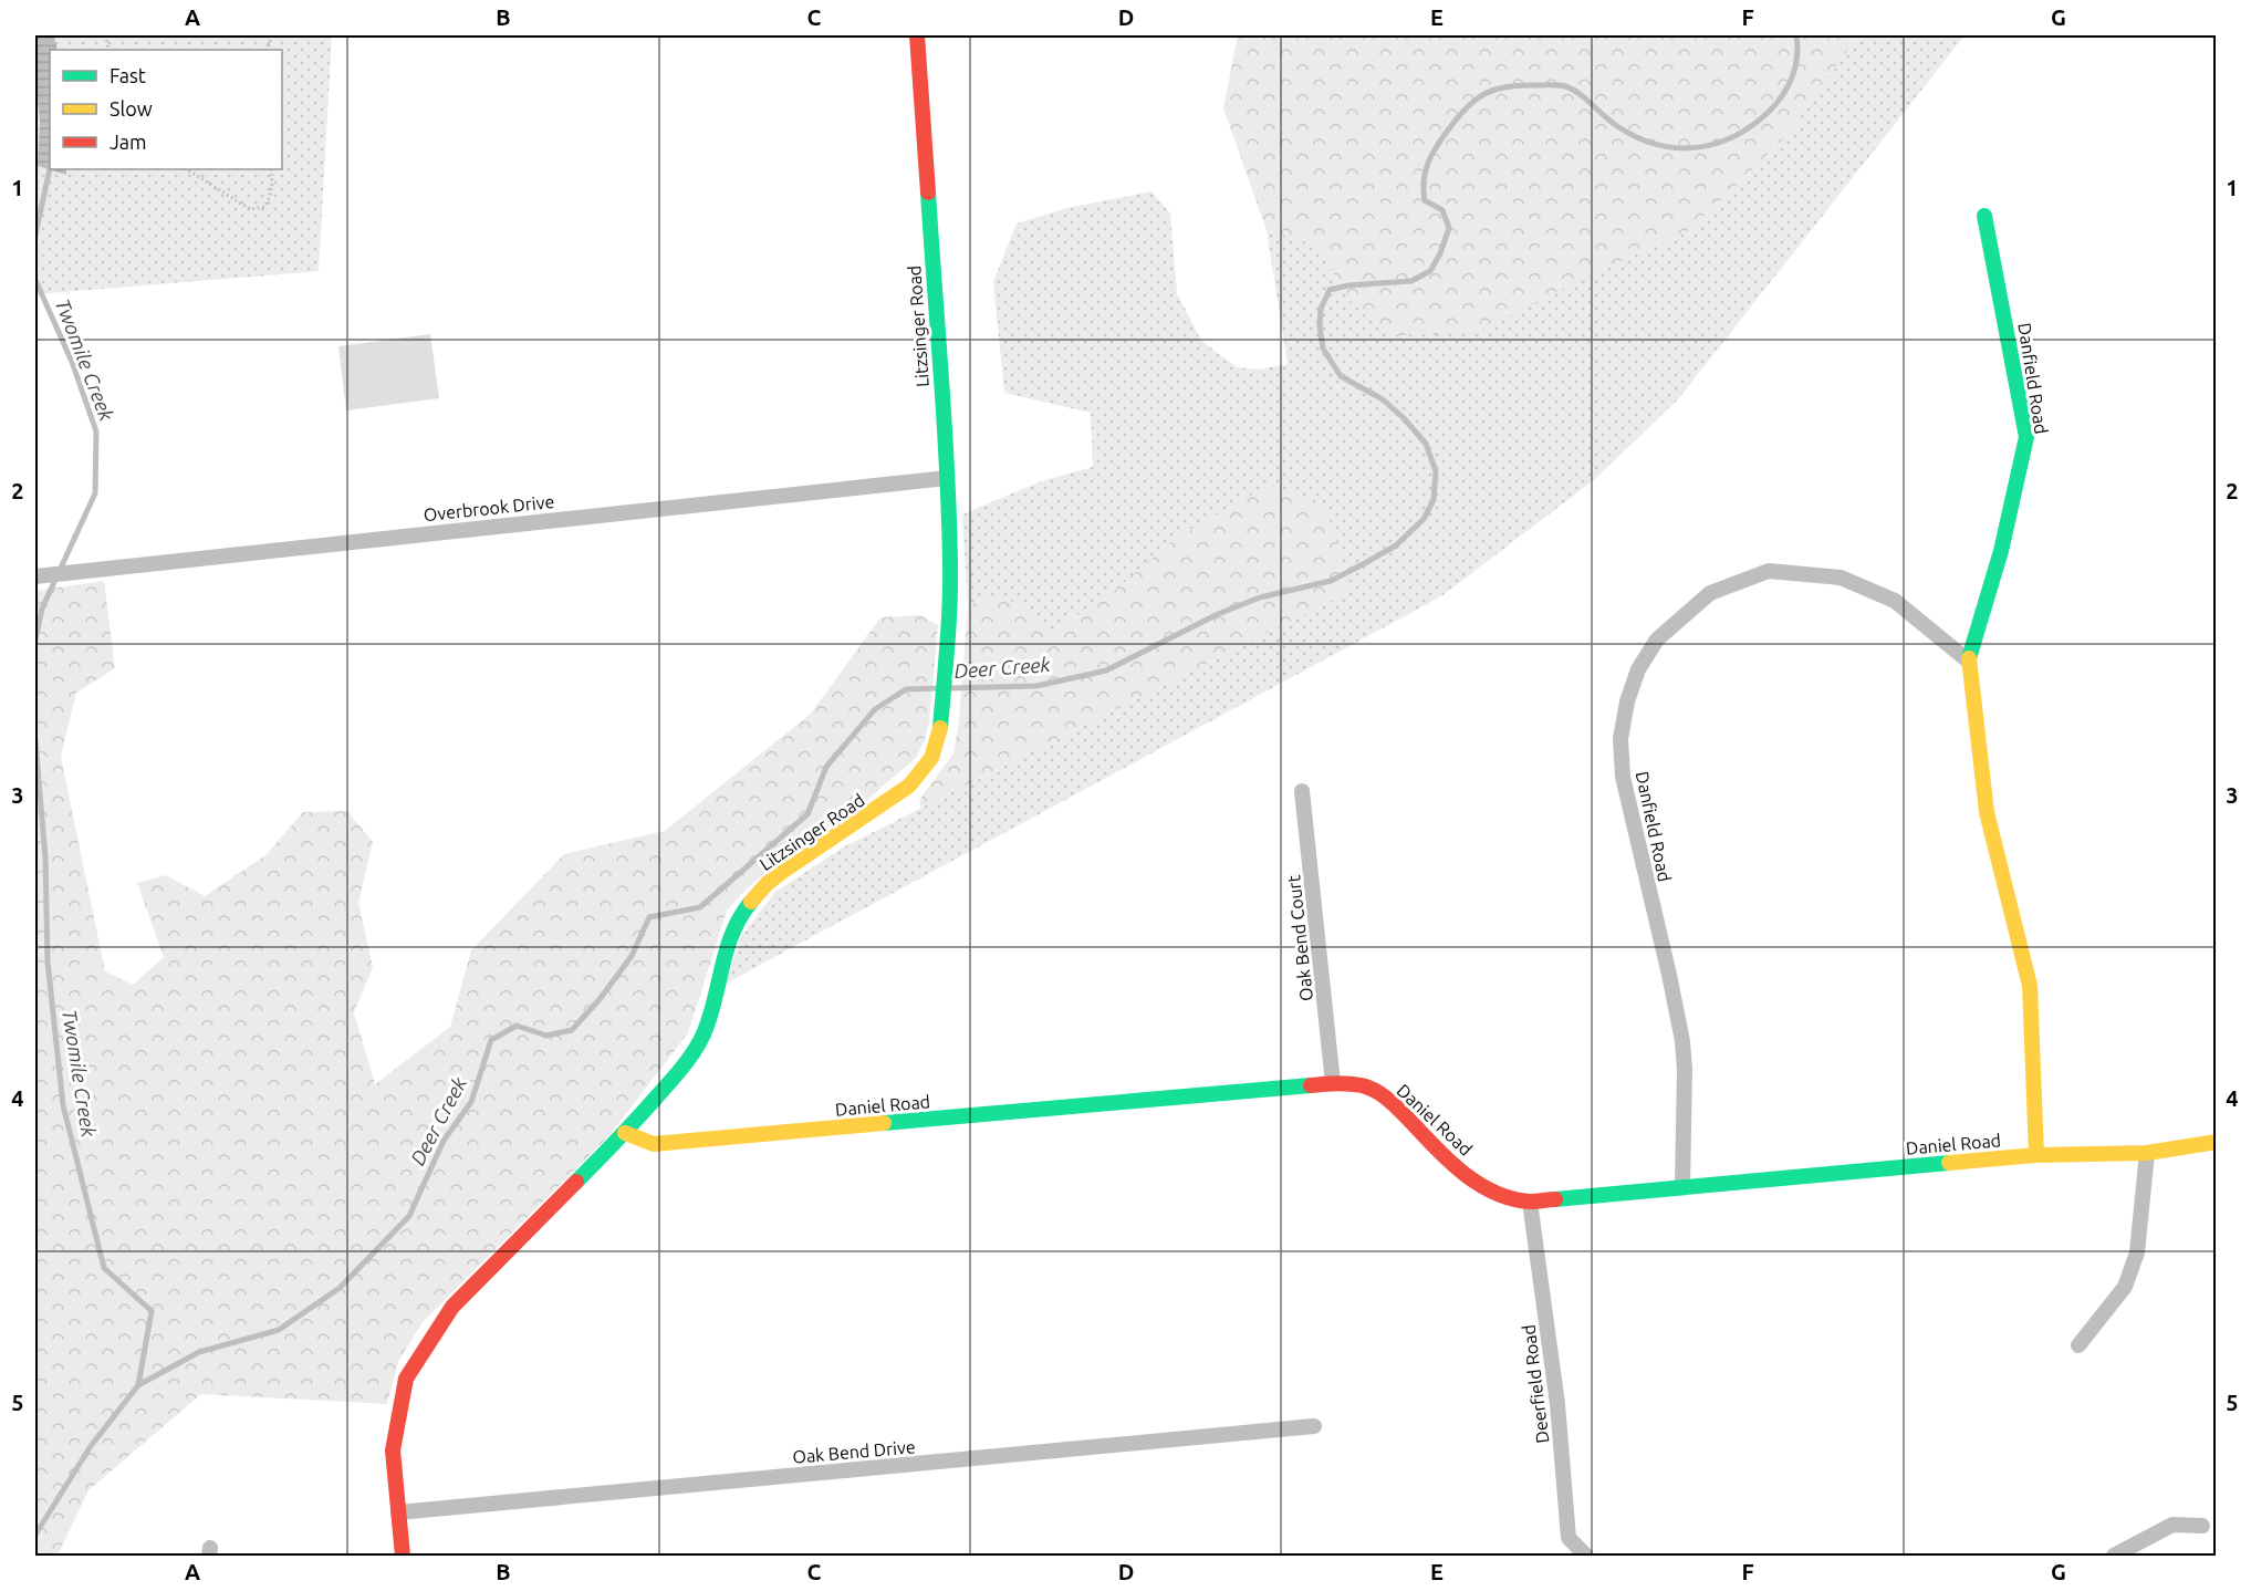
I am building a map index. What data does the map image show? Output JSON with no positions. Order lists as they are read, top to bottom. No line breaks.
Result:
{"streets":{"street":["Litzsinger Road","Danfield Road","Overbrook Drive","Oak Bend Court","Daniel Road","Deerfield Road","Oak Bend Drive"]},"crossings":[["Litzsinger Road","Overbrook Drive"],["Litzsinger Road","Daniel Road"],["Litzsinger Road","Oak Bend Drive"],["Danfield Road","Daniel Road"],["Oak Bend Court","Daniel Road"],["Daniel Road","Deerfield Road"]],"water":["Twomile Creek","Deer Creek"],"legend":["Fast","Slow","Jam"],"grid":{"columns":["A","B","C","D","E","F","G"],"rows":["1","2","3","4","5"]}}
